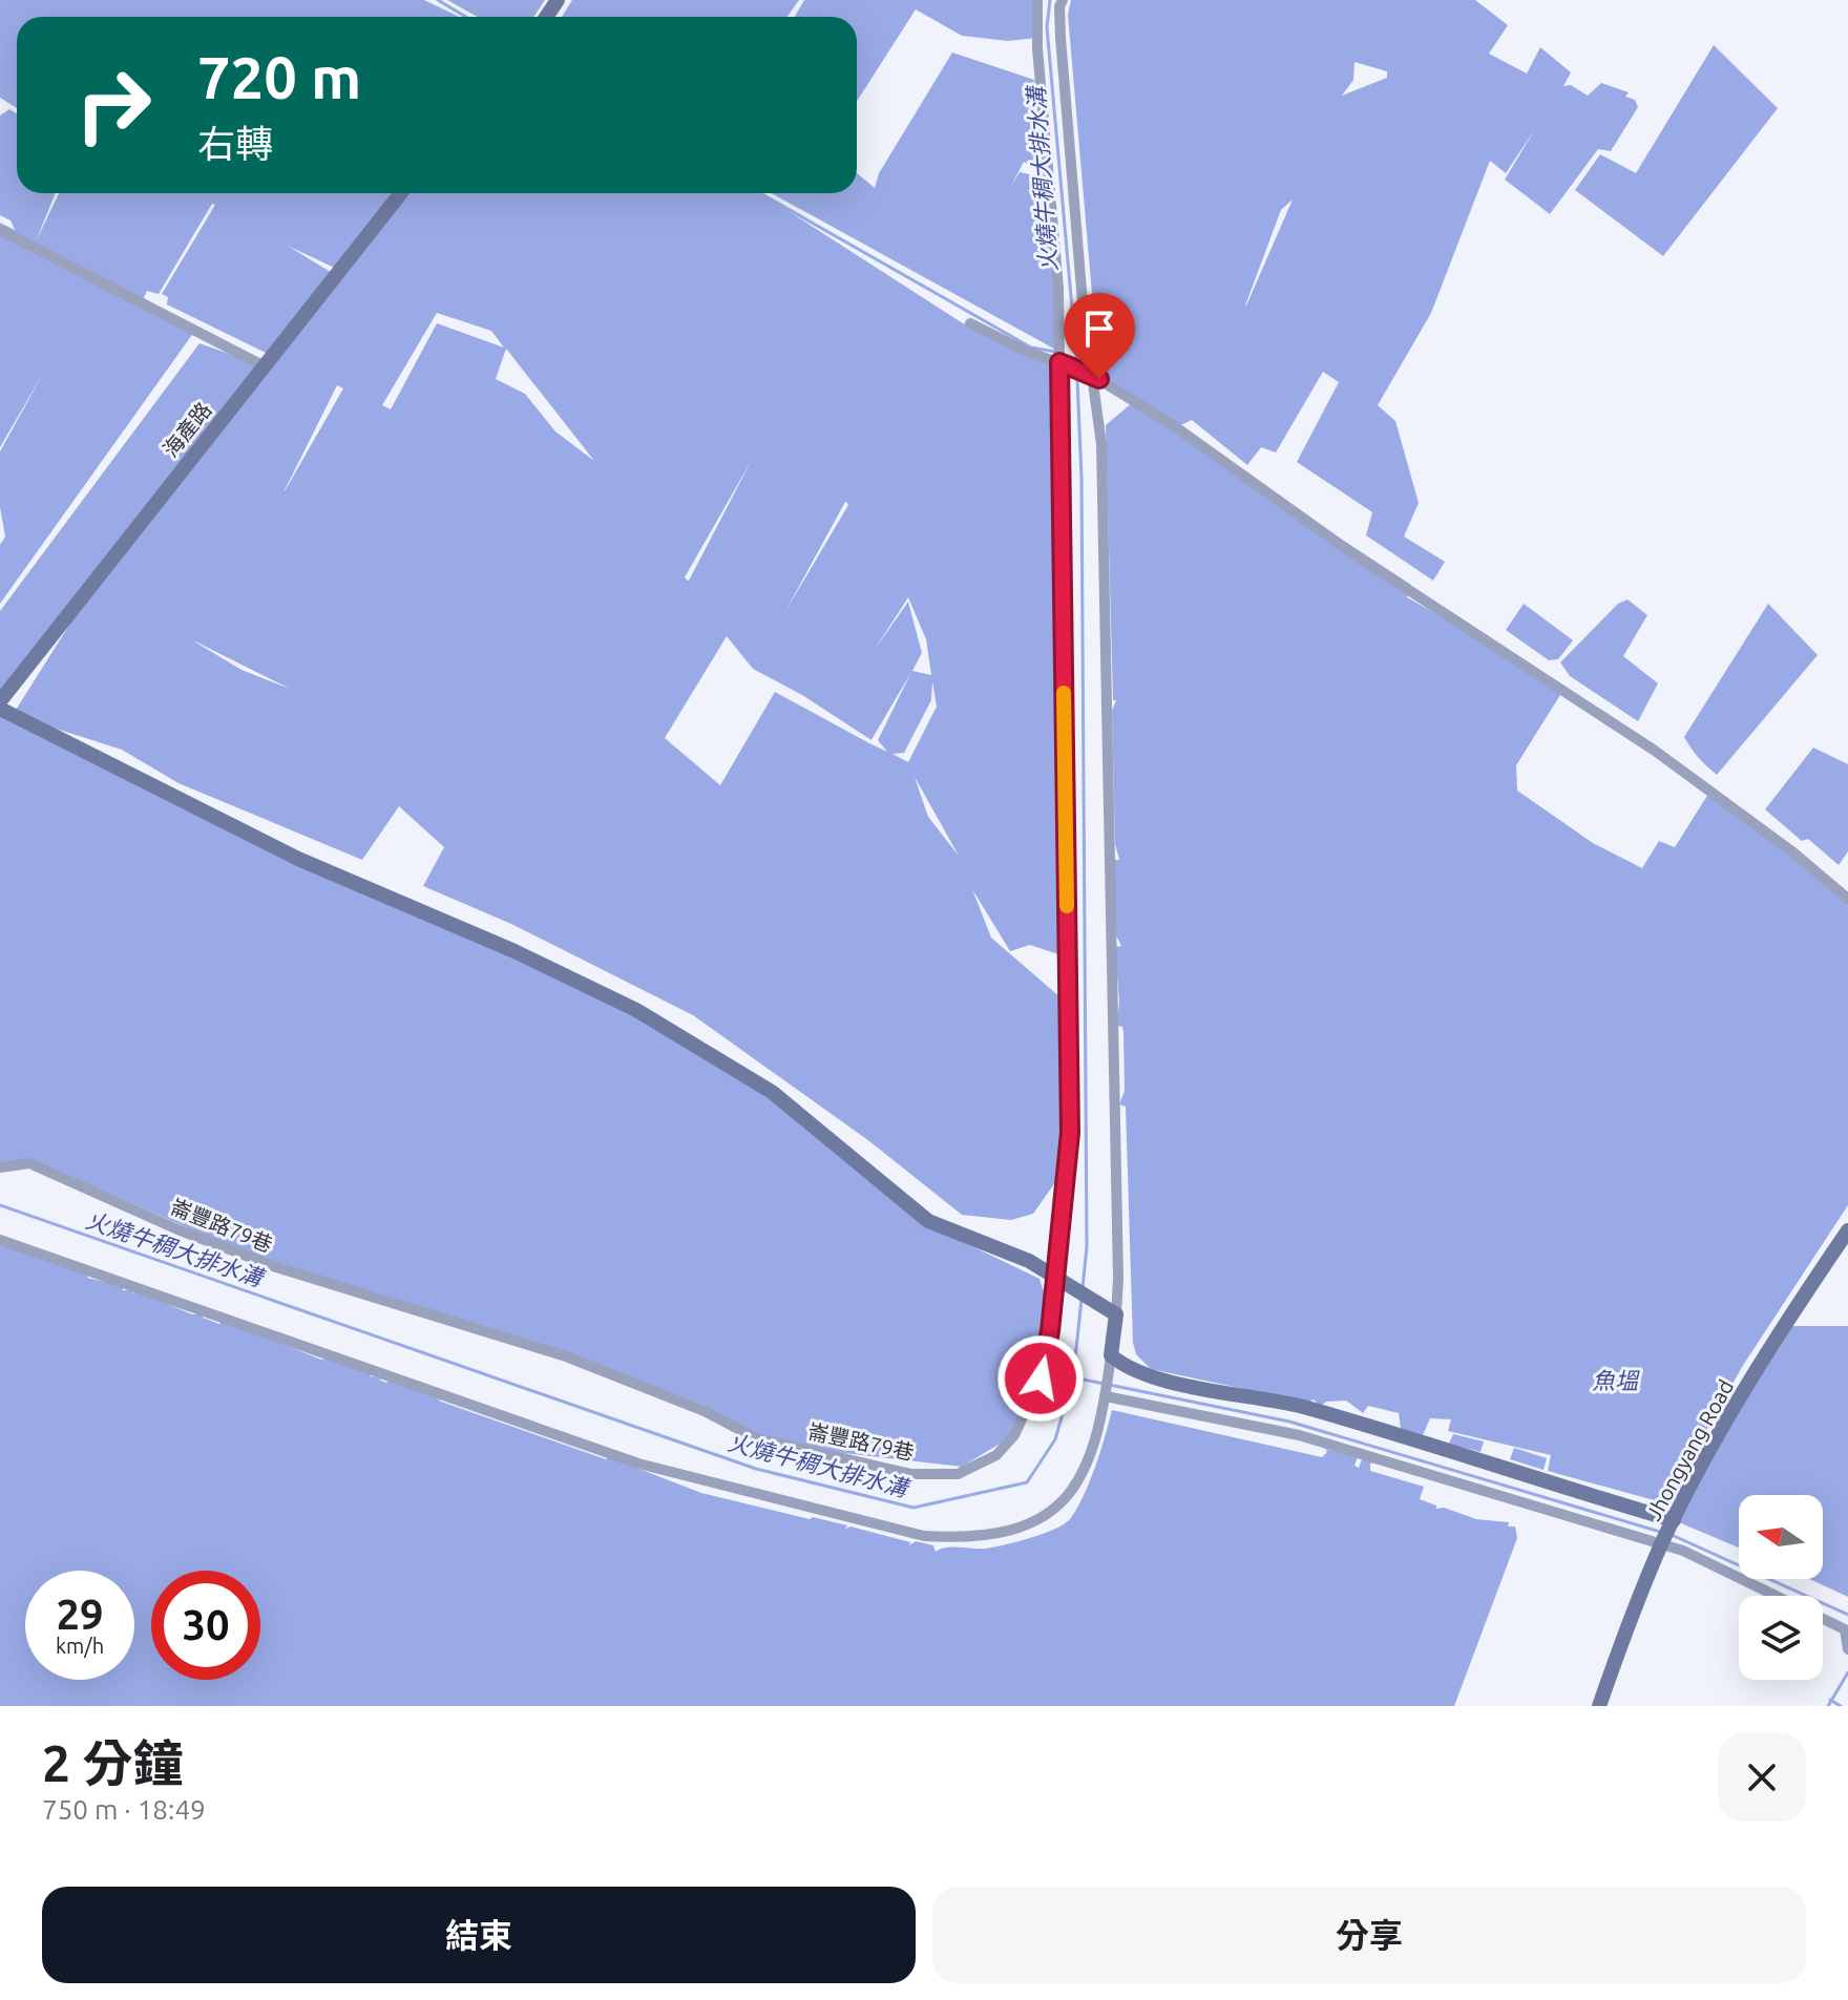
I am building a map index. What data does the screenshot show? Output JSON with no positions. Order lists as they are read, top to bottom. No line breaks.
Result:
{"streets":{"street":["海產路","崙豐路79巷","Jhongyang Road"]},"water":["火燒牛稠大排水溝","魚塭"],"north":"left","page":{"turn":["720 m","右轉"],"speed":"29 km/h","limit":"30","heading":["2 分鐘","750 m · 18:49"],"buttons":["結束","分享"]}}
